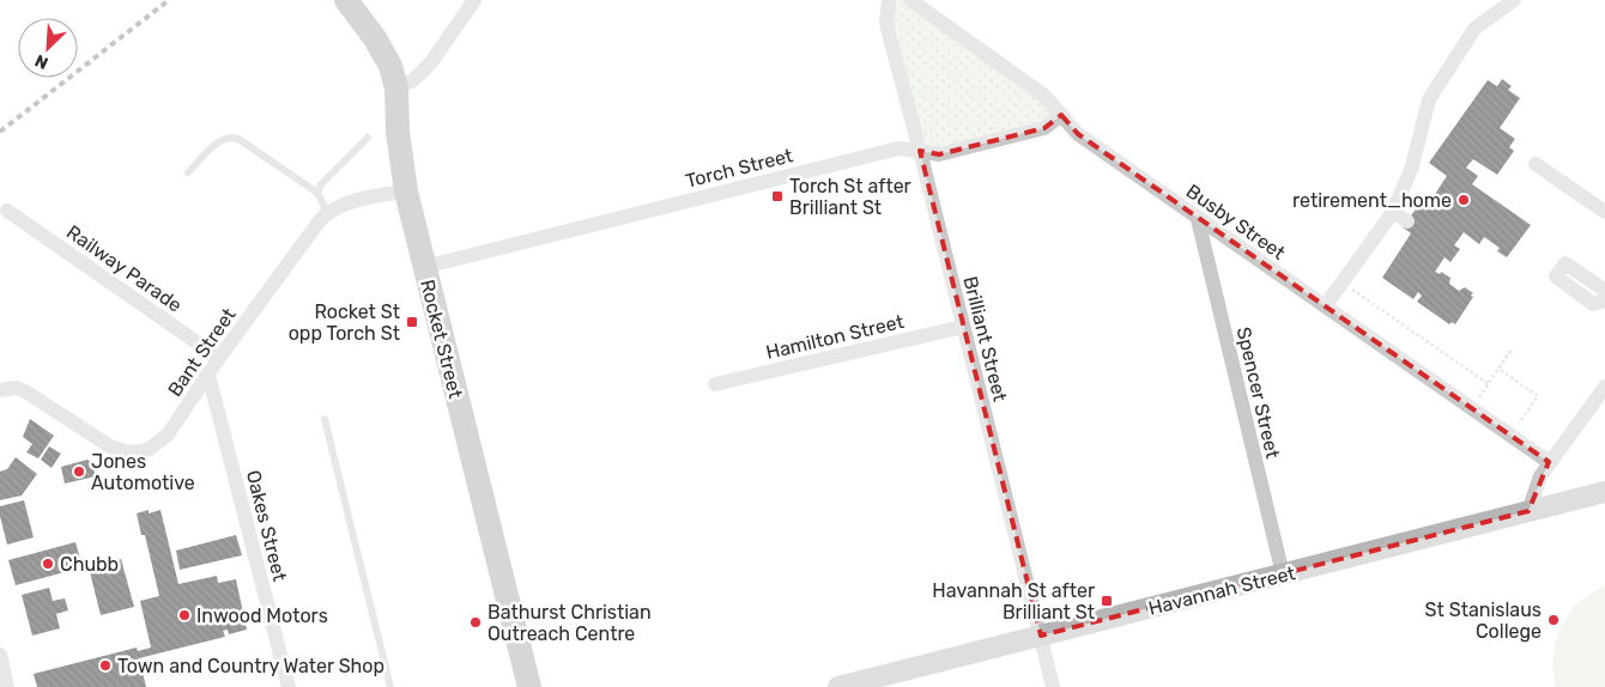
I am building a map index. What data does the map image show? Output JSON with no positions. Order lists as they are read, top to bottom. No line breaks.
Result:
{"streets":{"main road":["Rocket Street"],"street":["Torch Street","Busby Street","Railway Parade","Hamilton Street","Brilliant Street","Bant Street","Spencer Street","Oakes Street","Havannah Street"]},"crossings":[["Torch Street","Busby Street"],["Torch Street","Rocket Street"],["Torch Street","Brilliant Street"],["Busby Street","Spencer Street"],["Railway Parade","Bant Street"],["Hamilton Street","Brilliant Street"],["Brilliant Street","Havannah Street"],["Bant Street","Oakes Street"],["Spencer Street","Havannah Street"]],"places":{"transit":["Torch St after Brilliant St","Rocket St opp Torch St","Havannah St after Brilliant St"],"other":["retirement_home","Jones Automotive","Chubb","Inwood Motors","St Stanislaus College","Bathurst Christian Outreach Centre","Town and Country Water Shop"]},"north":"bottom left"}
